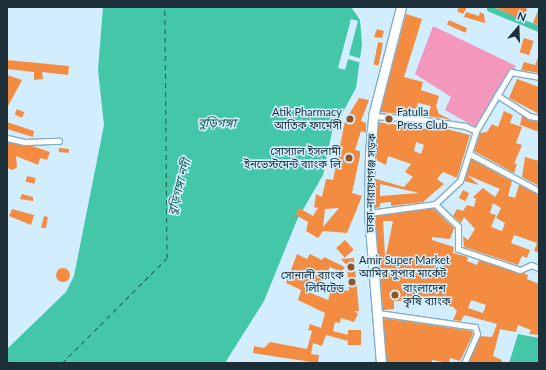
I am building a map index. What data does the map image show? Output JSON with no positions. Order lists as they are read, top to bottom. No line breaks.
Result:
{"streets":{"highway":["ঢাকা-নারায়ণগঞ্জ সড়ক"]},"water":["বুড়িগঙ্গা","বুড়িগঙ্গা নদী"],"places":["Atik Pharmacy আতিক ফার্মেসী","Fatulla Press Club","সোস্যাল ইসলামী ইনভেস্টমেন্ট ব্যাংক লি","Amir Super Market আমির সুপার মার্কেট","সোনালী ব্যাংক লিমিটেড","বাংলাদেশ কৃষি ব্যাংক"],"north":"top"}
